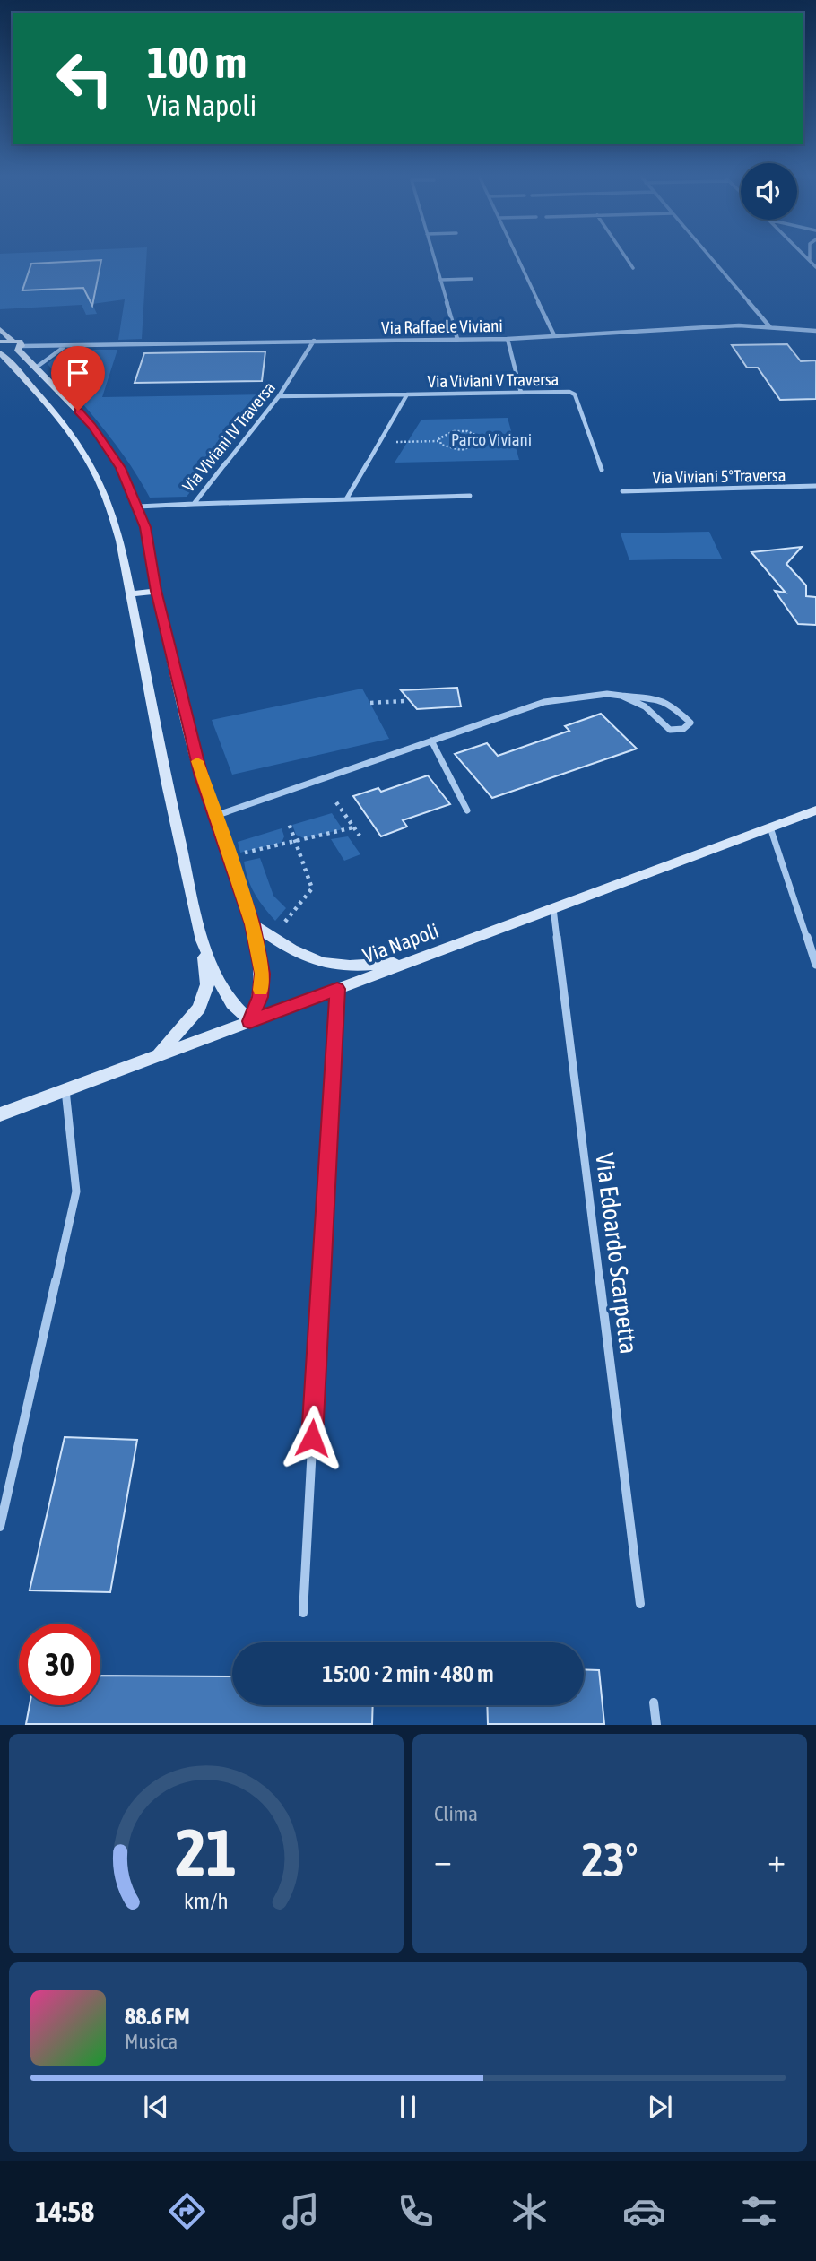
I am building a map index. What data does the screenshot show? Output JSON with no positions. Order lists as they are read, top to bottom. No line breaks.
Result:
{"streets":{"street":["Via Raffaele Viviani","Via Viviani V Traversa","Via Viviani IV Traversa","Via Viviani 5°Traversa","Via Napoli","Via Edoardo Scarpetta"]},"crossings":[["Via Raffaele Viviani","Via Viviani IV Traversa"],["Via Viviani V Traversa","Via Viviani IV Traversa"],["Via Napoli","Via Edoardo Scarpetta"]],"parks":["Parco Viviani"],"page":{"turn":["100 m","Via Napoli"],"limit":"30","trip":"15:00 · 2 min · 480 m","tile":"Clima","heat":["−","23°","+"],"song":["88.6 FM","Musica"],"tabs":"14:58","gauge":["21","km/h"]}}
